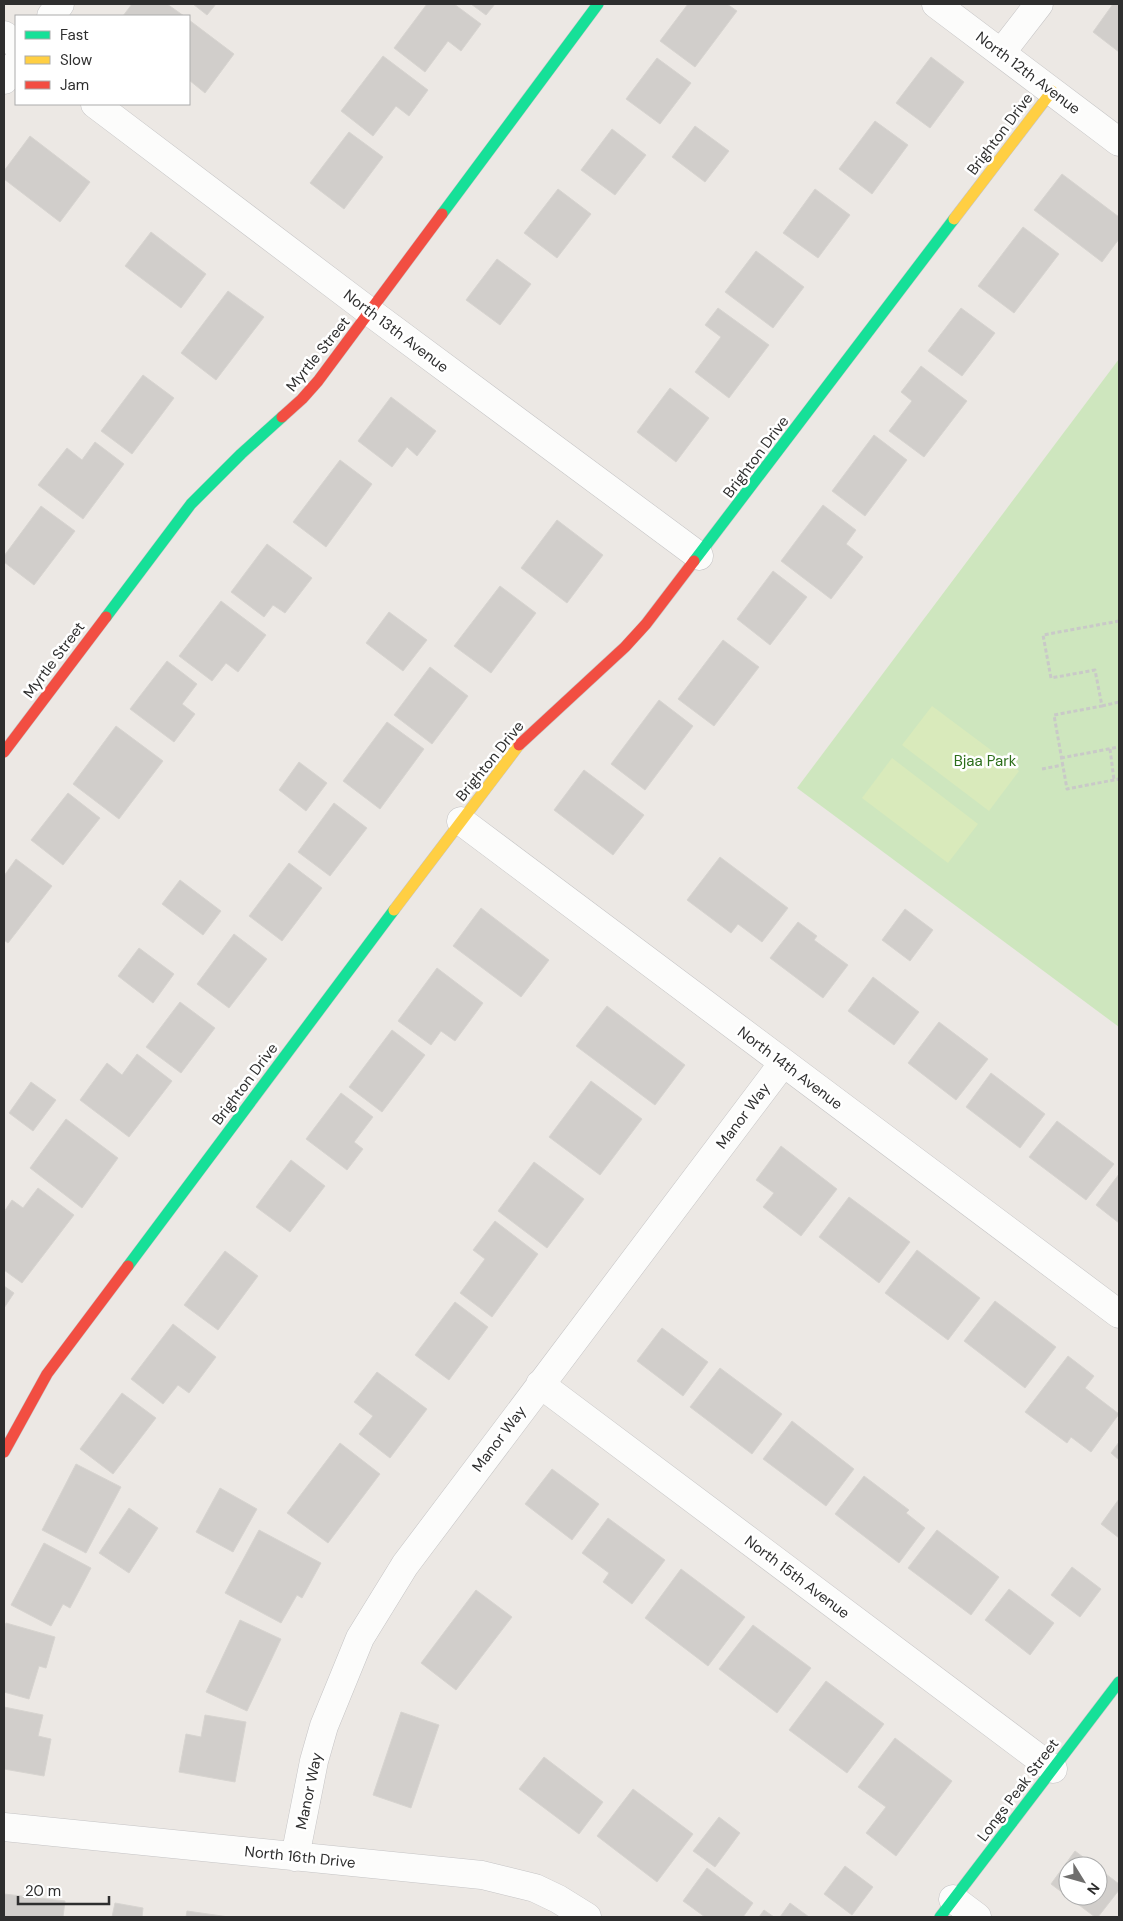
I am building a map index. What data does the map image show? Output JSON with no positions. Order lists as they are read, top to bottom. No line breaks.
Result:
{"streets":{"street":["North 12th Avenue","Brighton Drive","North 13th Avenue","Myrtle Street","North 14th Avenue","Manor Way","North 15th Avenue","Longs Peak Street","North 16th Drive"]},"crossings":[["North 12th Avenue","Brighton Drive"],["Brighton Drive","North 13th Avenue"],["Brighton Drive","North 14th Avenue"],["North 13th Avenue","Myrtle Street"],["North 14th Avenue","Manor Way"],["Manor Way","North 15th Avenue"],["Manor Way","North 16th Drive"],["North 15th Avenue","Longs Peak Street"]],"parks":["Bjaa Park"],"legend":["Fast","Slow","Jam"],"scale_bar":"20 m","north":"bottom right"}
